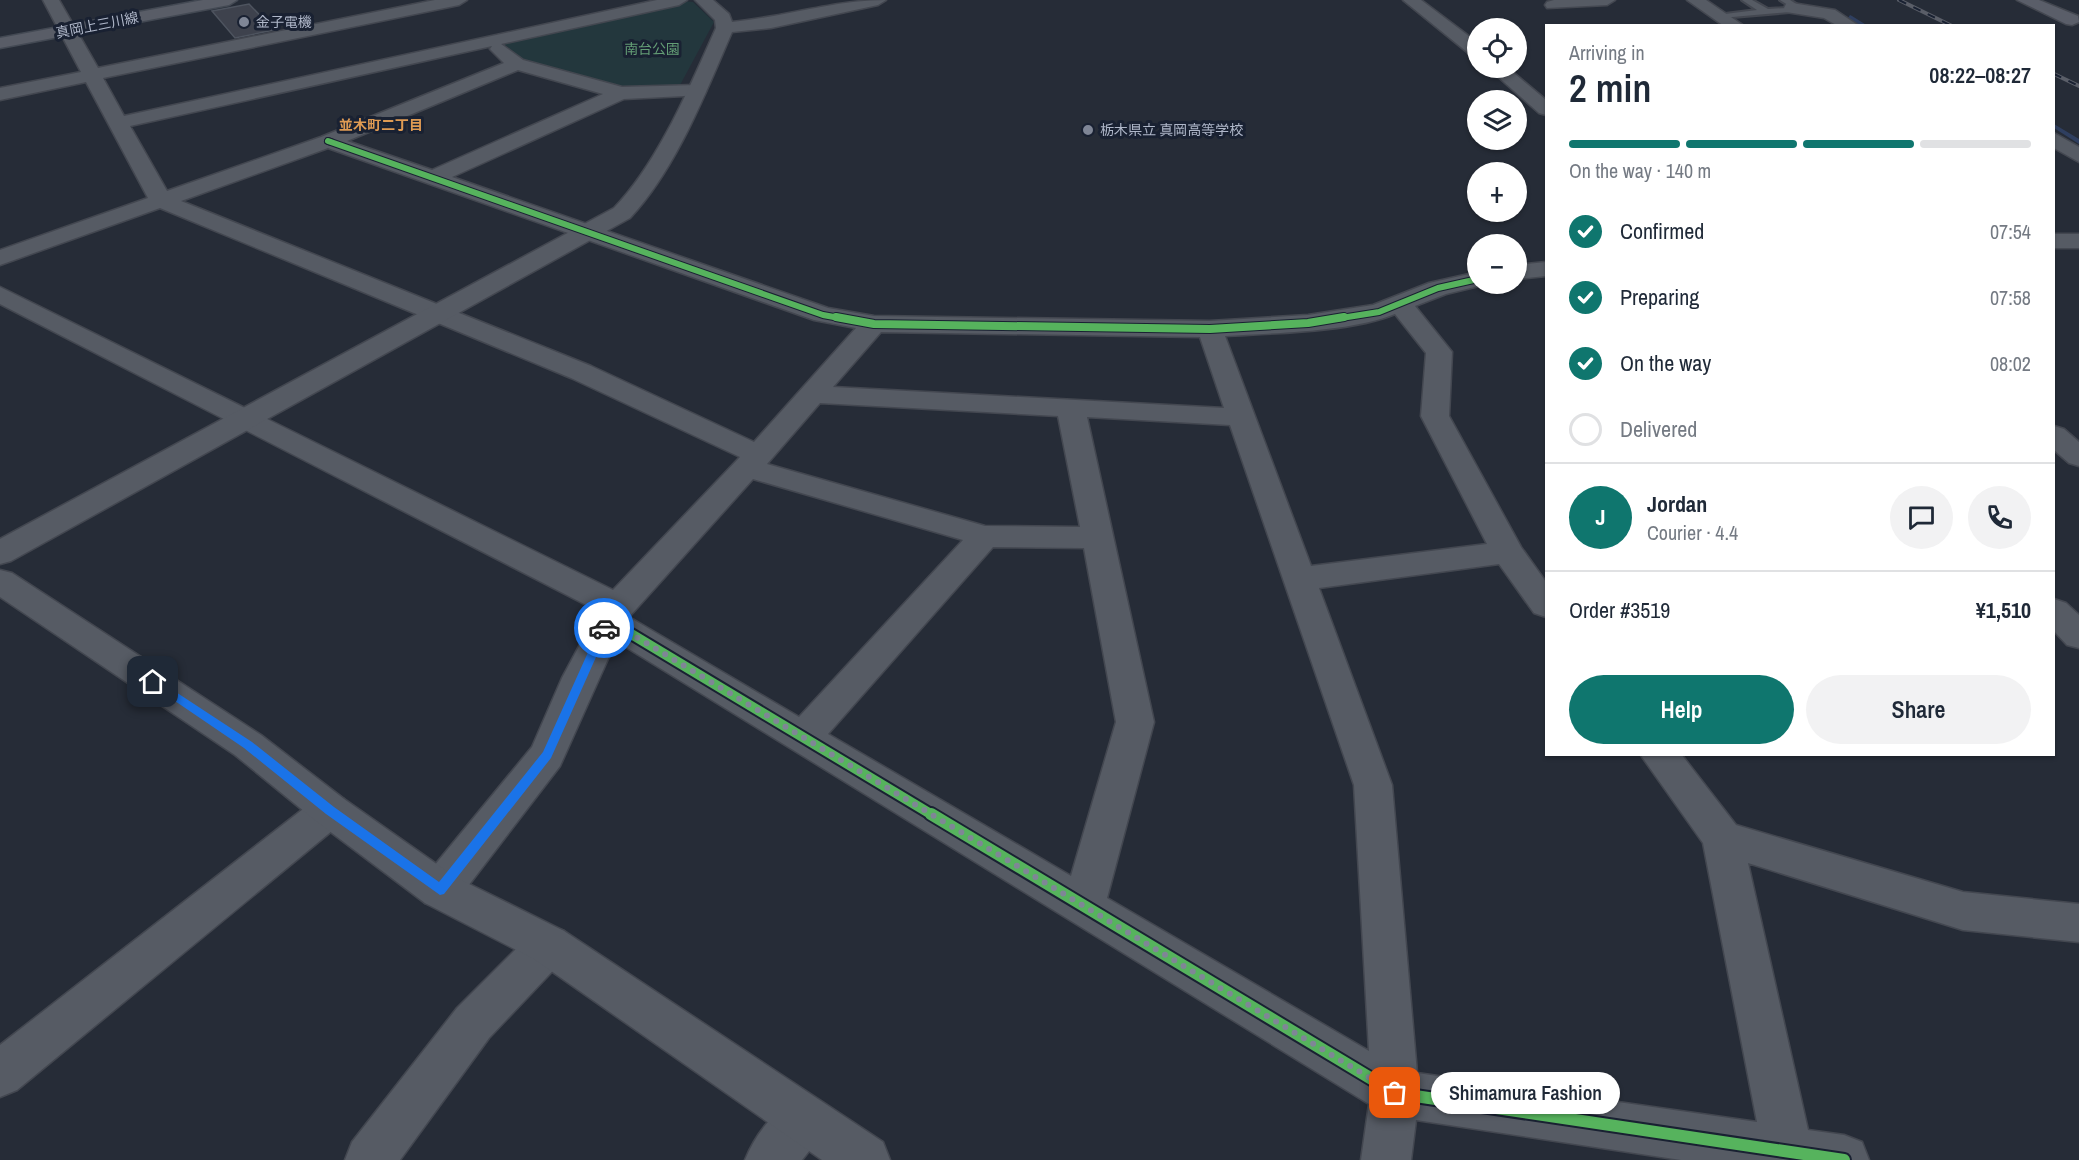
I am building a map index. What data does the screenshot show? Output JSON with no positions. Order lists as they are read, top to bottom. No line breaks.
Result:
{"streets":{"main road":["真岡上三川線"]},"districts":["並木町二丁目"],"parks":["南台公園"],"places":["金子電機","栃木県立 真岡高等学校","Shimamura Fashion"],"page":{"map_buttons":["+","−"],"heading":["2 min","Arriving in","08:22–08:27"],"panel":["Jordan","Courier · 4.4","Order #3519","¥1,510"],"bar":"On the way · 140 m","list":[["Confirmed","07:54"],["Preparing","07:58"],["On the way","08:02"],"Delivered"],"round":"J","buttons":["Help","Share"],"bubble":"Shimamura Fashion"}}
